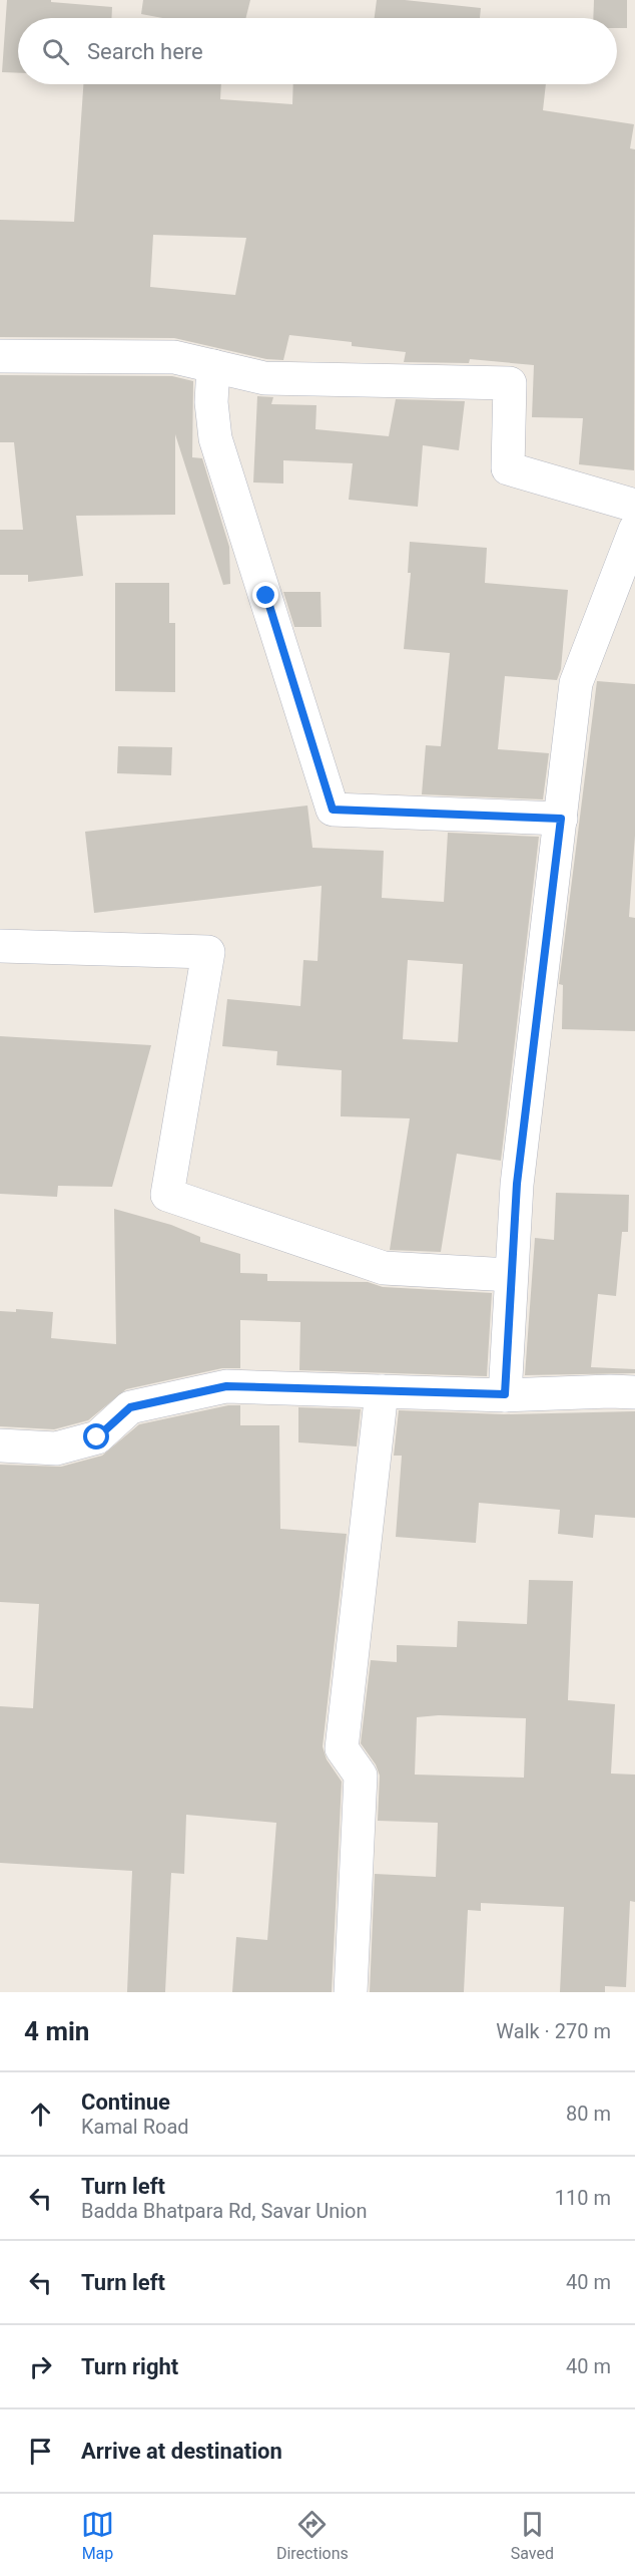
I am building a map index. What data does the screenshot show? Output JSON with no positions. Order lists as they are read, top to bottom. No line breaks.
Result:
{"page":{"search":"Search here","heading":["4 min","Walk · 270 m"],"list":[["Continue","Kamal Road","80 m"],["Turn left","Badda Bhatpara Rd, Savar Union","110 m"],["Turn left","40 m"],["Turn right","40 m"],"Arrive at destination"],"nav":["Map","Directions","Saved"]}}
